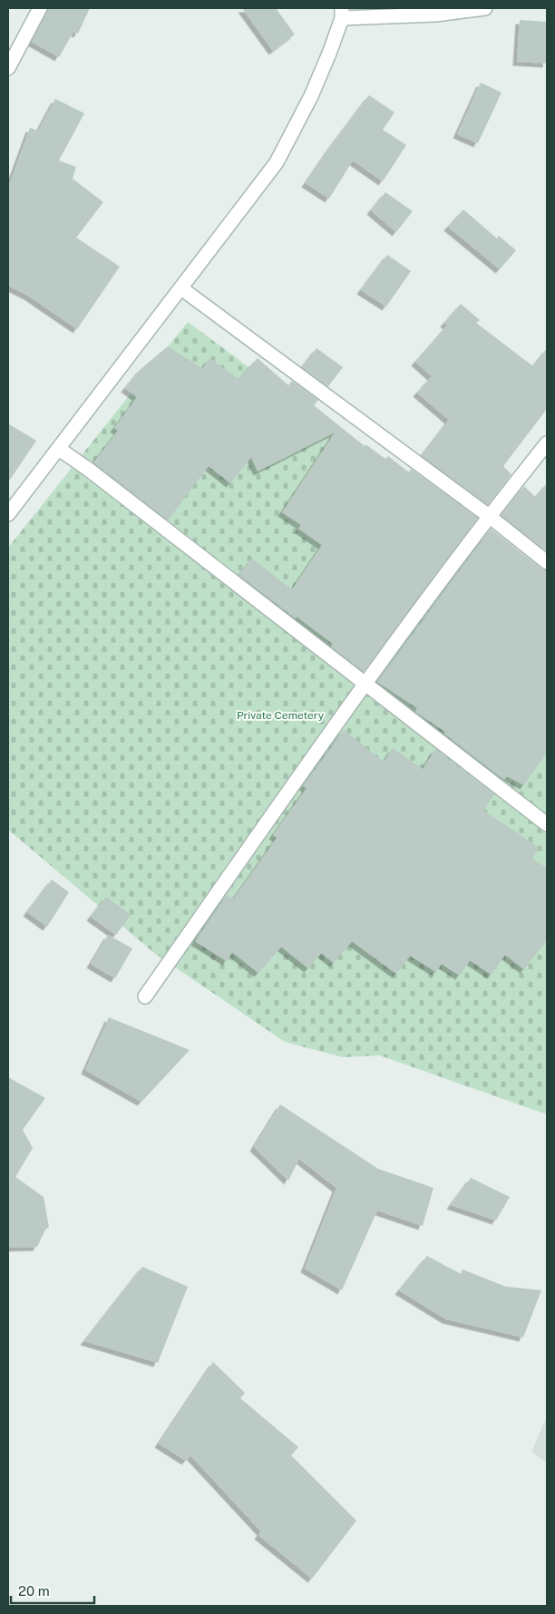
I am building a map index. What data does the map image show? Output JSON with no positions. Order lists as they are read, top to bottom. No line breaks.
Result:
{"parks":["Private Cemetery"],"scale_bar":"20 m"}
